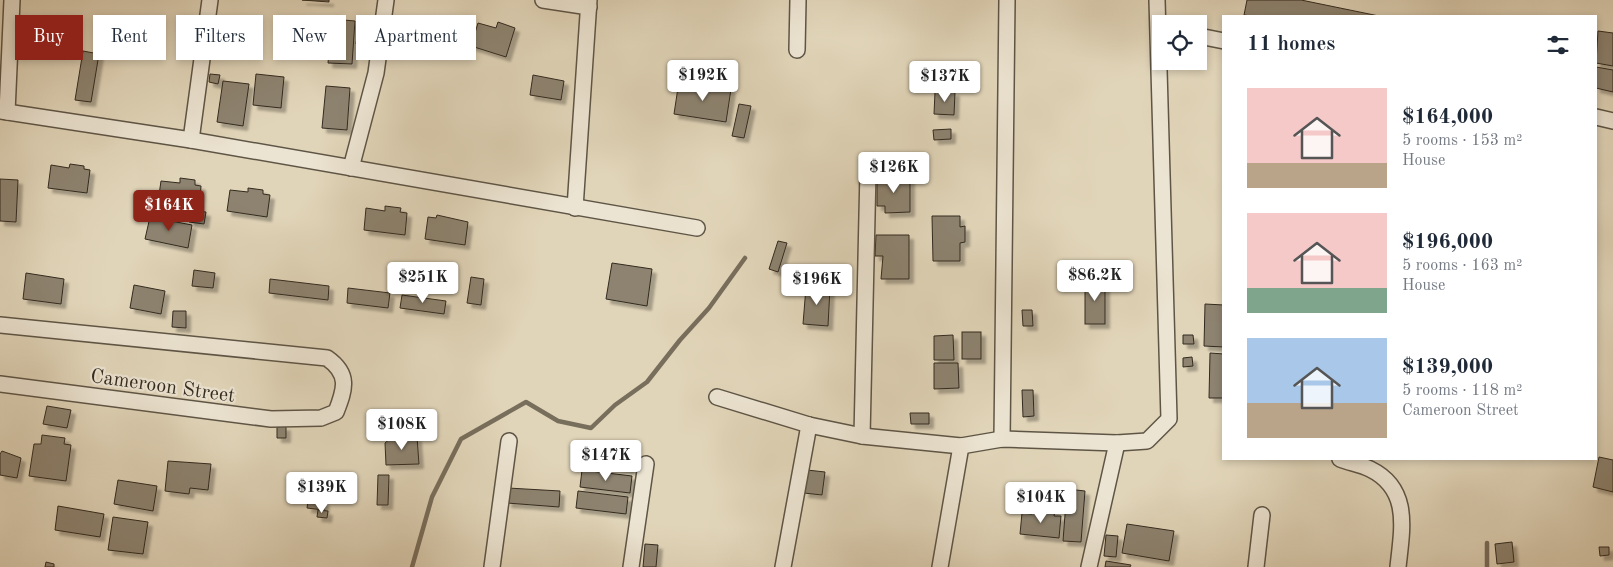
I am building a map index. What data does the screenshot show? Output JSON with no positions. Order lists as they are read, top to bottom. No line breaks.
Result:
{"streets":{"street":["Cameroon Street"]},"page":{"chip":["Buy","Rent","Filters","New","Apartment"],"heading":"11 homes","price":["$192K","$137K","$126K","$164K","$86.2K","$251K","$196K","$108K","$147K","$139K","$104K"],"list":[{"name":"$164,000","note":"5 rooms · 153 m² · House"},{"name":"$196,000","note":"5 rooms · 163 m² · House"},{"name":"$139,000","note":"5 rooms · 118 m² · Cameroon Street"}]}}
